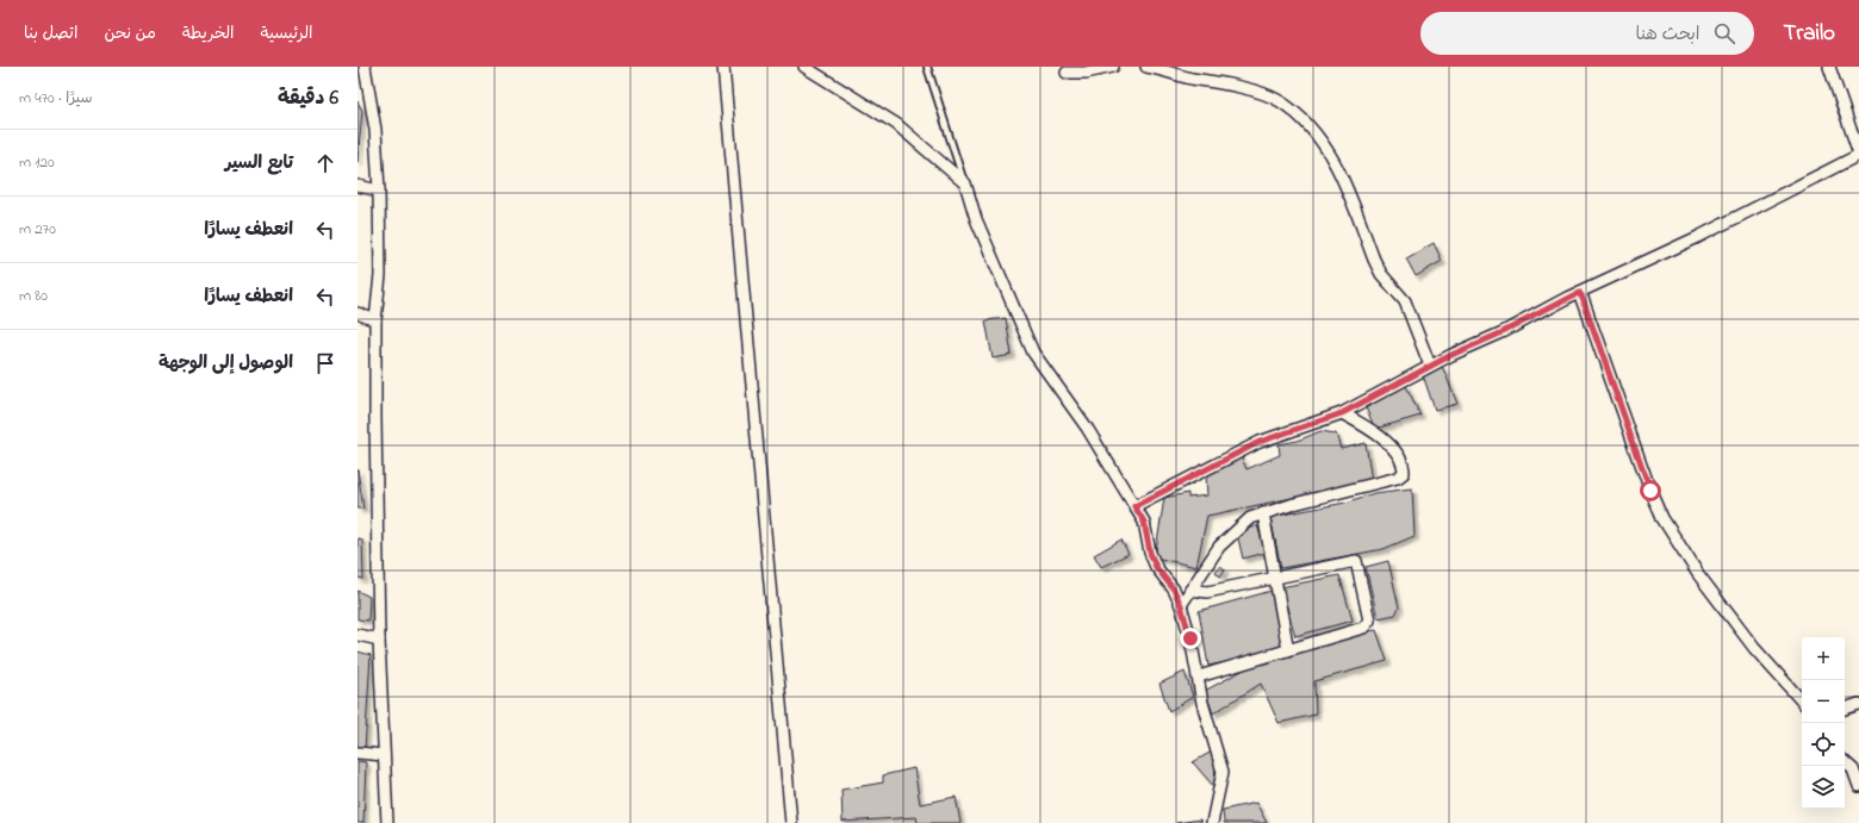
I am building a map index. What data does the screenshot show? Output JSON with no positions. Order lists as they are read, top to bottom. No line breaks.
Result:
{"page":{"header":"Trailo","search":"ابحث هنا","nav":["الرئيسية","الخريطة","من نحن","اتصل بنا"],"heading":["6 دقيقة","سيرًا · 470 m"],"list":[["تابع السير","120 m"],["انعطف يسارًا","270 m"],["انعطف يسارًا","80 m"],"الوصول إلى الوجهة"],"map_buttons":["+","−"]}}
